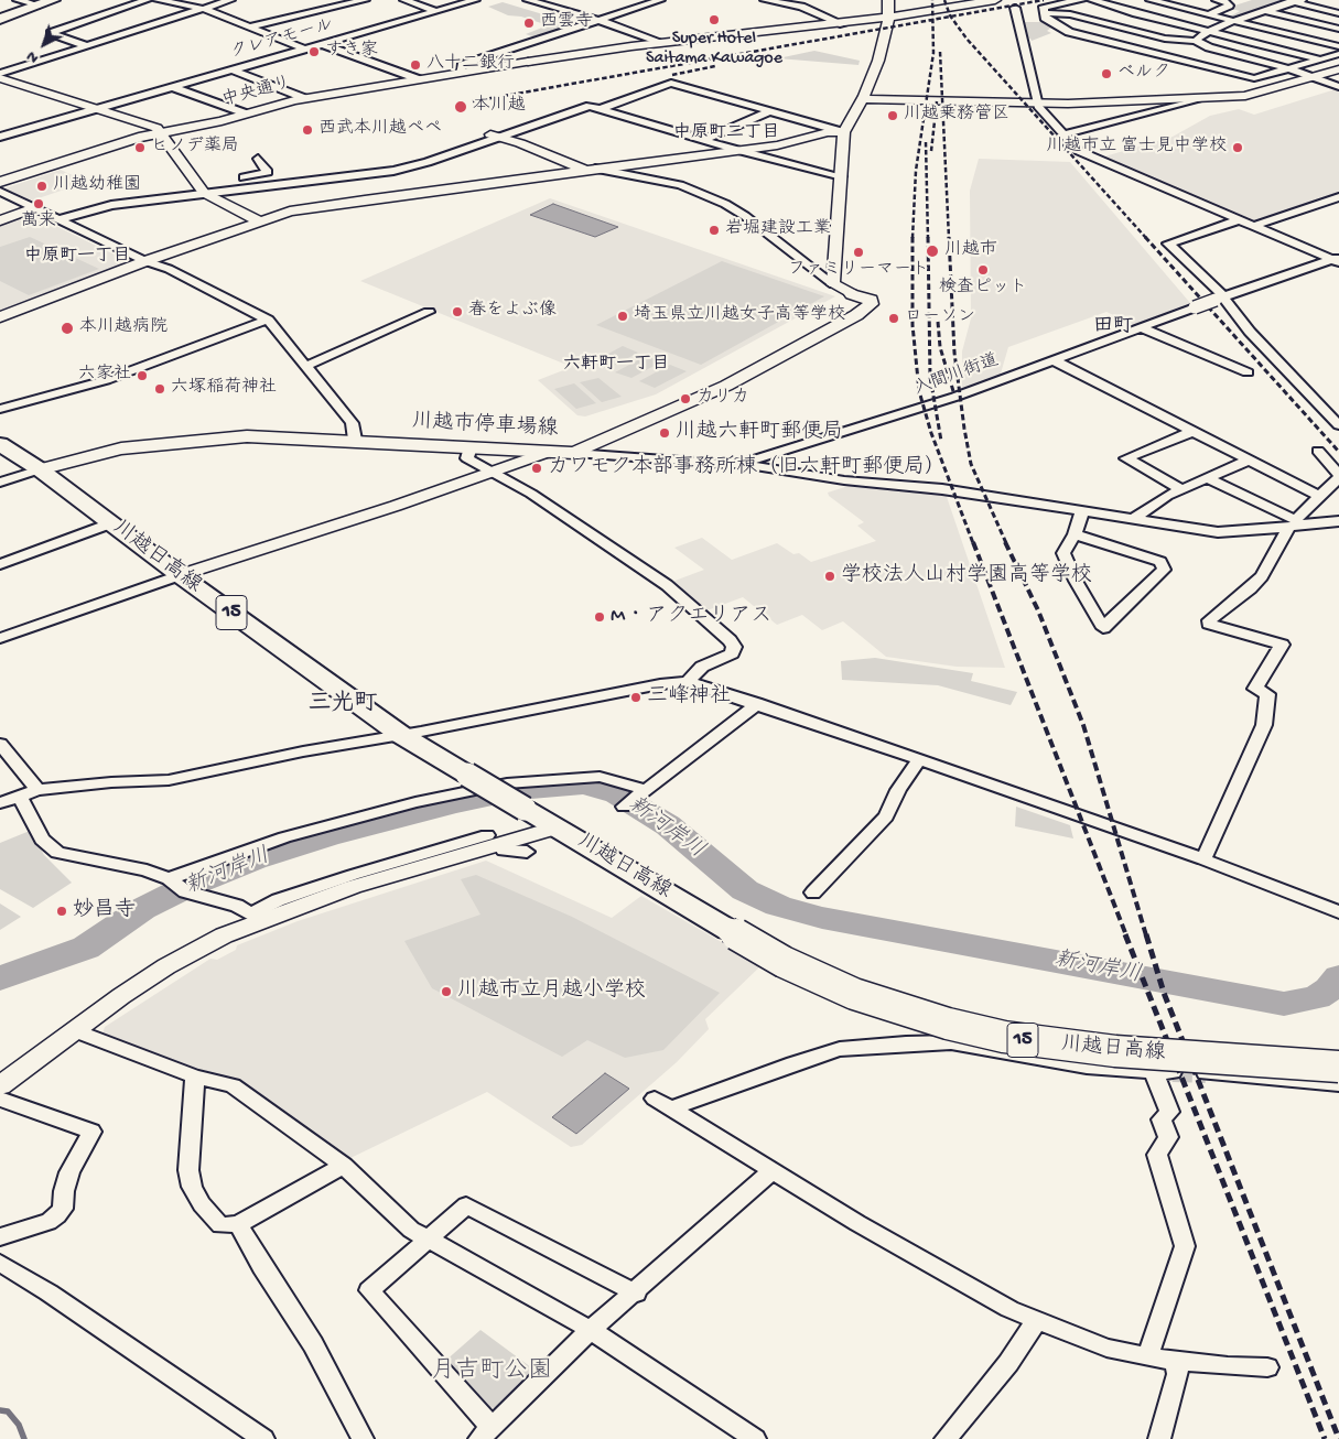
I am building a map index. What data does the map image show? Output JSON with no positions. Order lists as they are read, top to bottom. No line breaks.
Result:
{"streets":{"main road":["中央通り","川越市停車場線","川越日高線","15"],"street":["クレアモール","入間川街道"]},"crossings":[["入間川街道","川越市停車場線"],["川越市停車場線","川越日高線"]],"districts":["中原町二丁目","中原町一丁目","田町","六軒町一丁目","三光町"],"water":["新河岸川"],"parks":["月吉町公園"],"places":["Super Hotel Saitama Kawagoe","西雲寺","すき家","八十二銀行","ベルク","本川越","川越乗務管区","西武本川越ペペ","ヒノデ薬局","川越市立 富士見中学校","川越幼稚園","萬来","岩堀建設工業","川越市","ファミリーマート","検査ピット","春をよぶ像","埼玉県立川越女子高等学校","ローソン","本川越病院","六家社","六塚稲荷神社","カリカ","川越六軒町郵便局","カワモク本部事務所棟（旧六軒町郵便局）","学校法人山村学園高等学校","M・アクエリアス","三峰神社","妙昌寺","川越市立月越小学校"],"north":"bottom left"}
